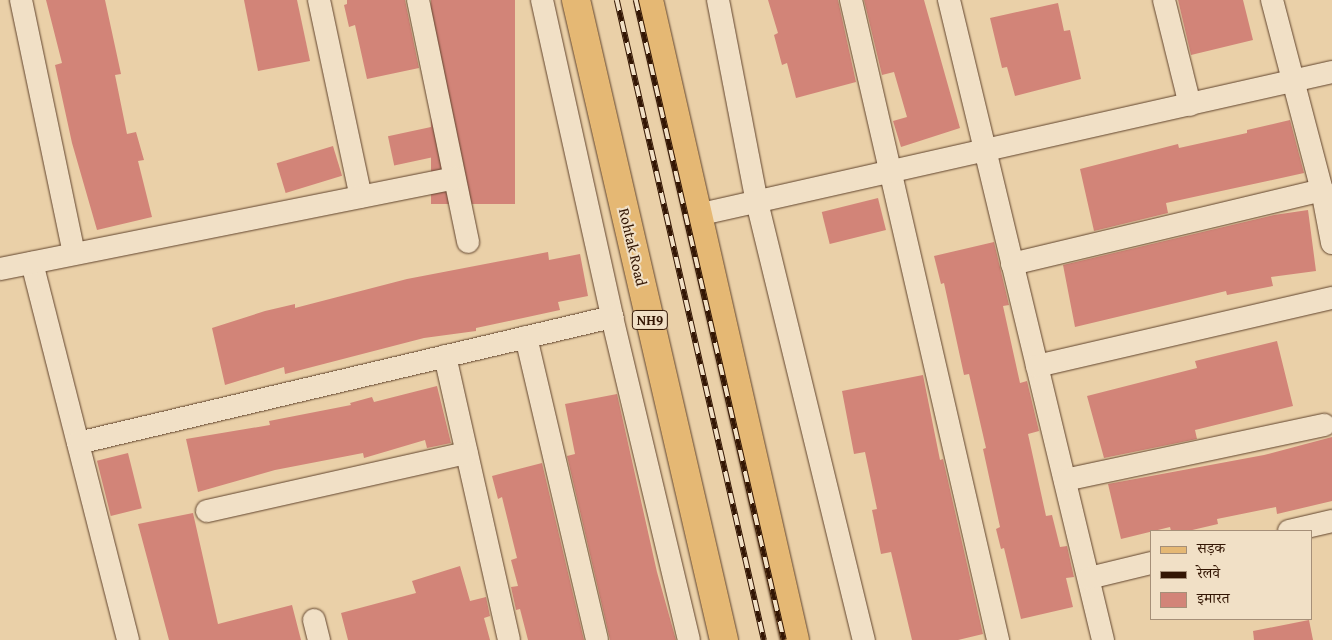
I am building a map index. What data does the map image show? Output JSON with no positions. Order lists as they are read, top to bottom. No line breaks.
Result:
{"streets":{"main road":["Rohtak Road","NH9"]},"legend":["सड़क","रेलवे","इमारत"]}
